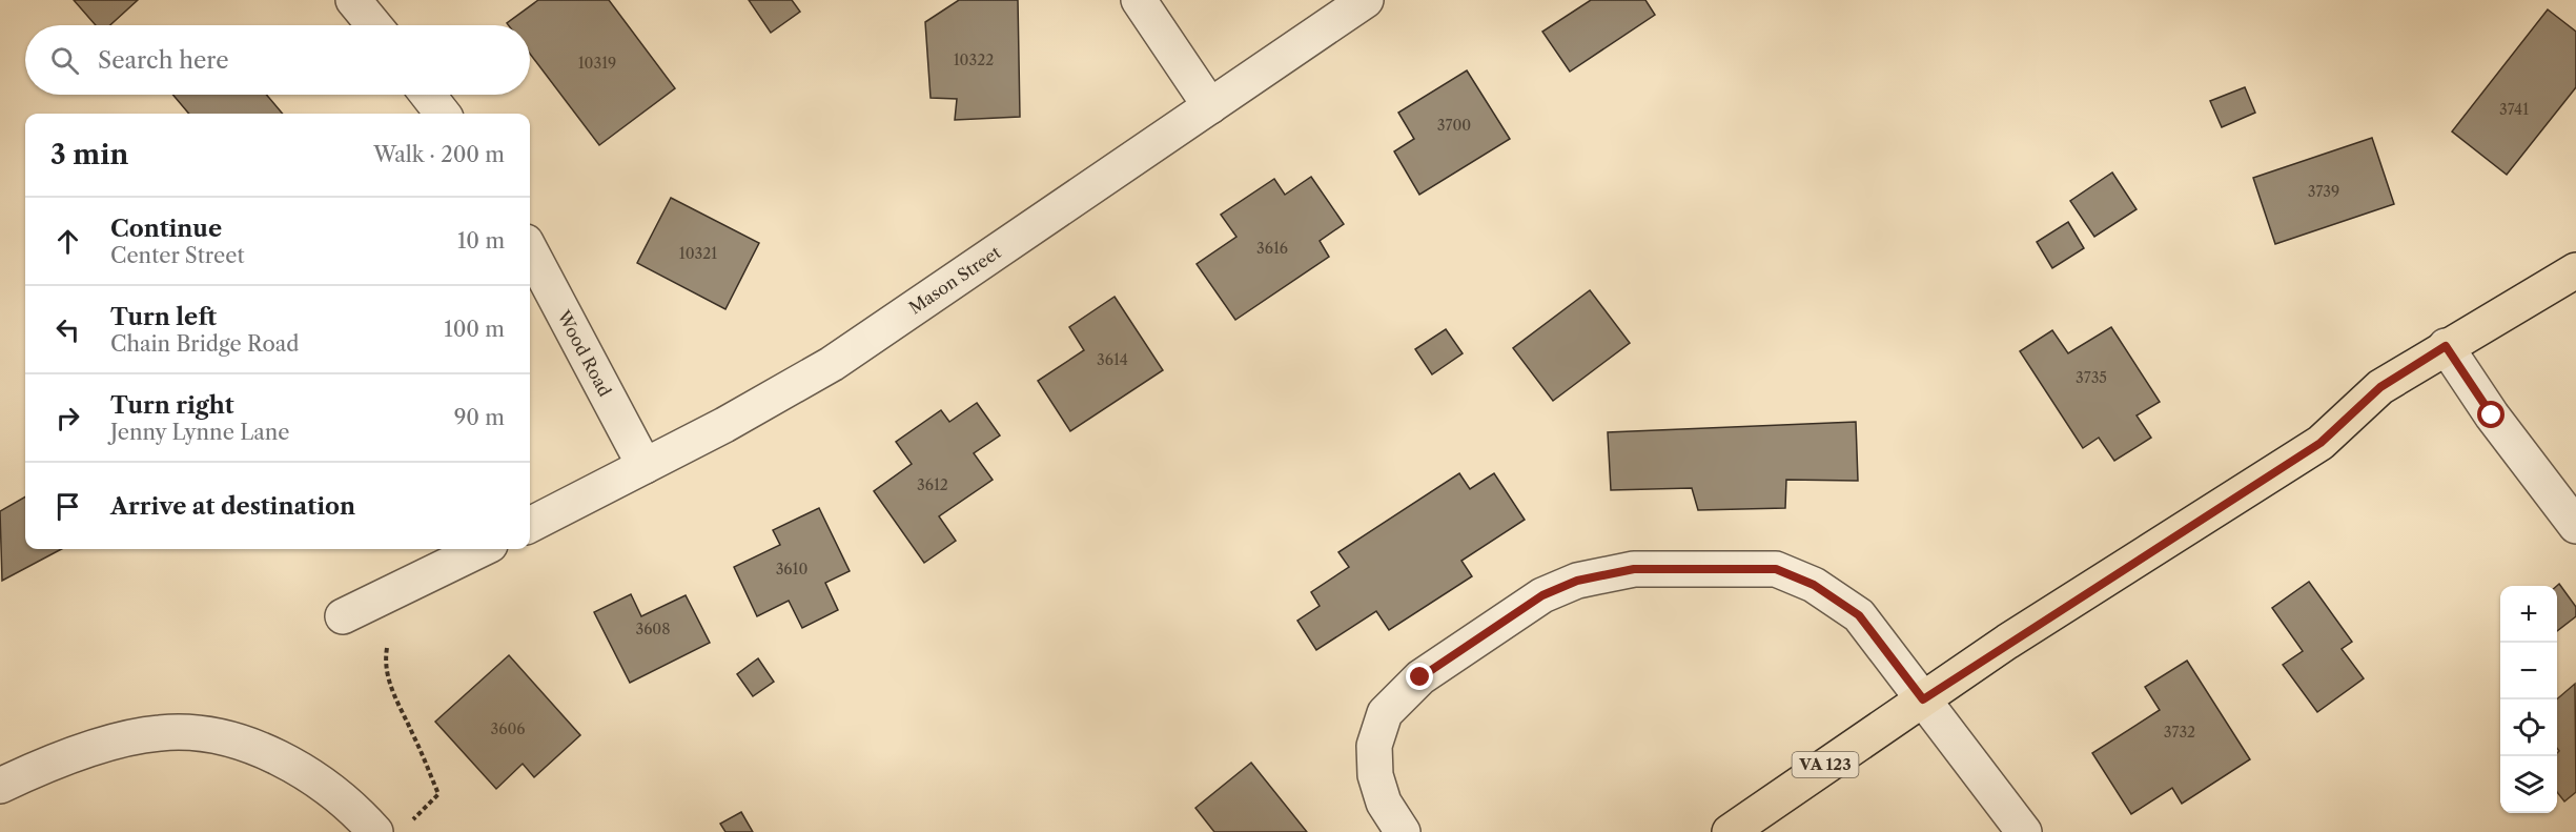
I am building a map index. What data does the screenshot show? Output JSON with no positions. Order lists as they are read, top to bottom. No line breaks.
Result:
{"streets":{"main road":["VA 123"],"street":["Mason Street","Wood Road"]},"crossings":[["Mason Street","Wood Road"]],"house_numbers":["10322","10319","3741","3700","3739","3616","10321","3614","3735","3612","3610","3608","3606","3732"],"page":{"search":"Search here","heading":["3 min","Walk · 200 m"],"list":[["Continue","Center Street","10 m"],["Turn left","Chain Bridge Road","100 m"],["Turn right","Jenny Lynne Lane","90 m"],"Arrive at destination"],"map_buttons":["+","−"]}}
